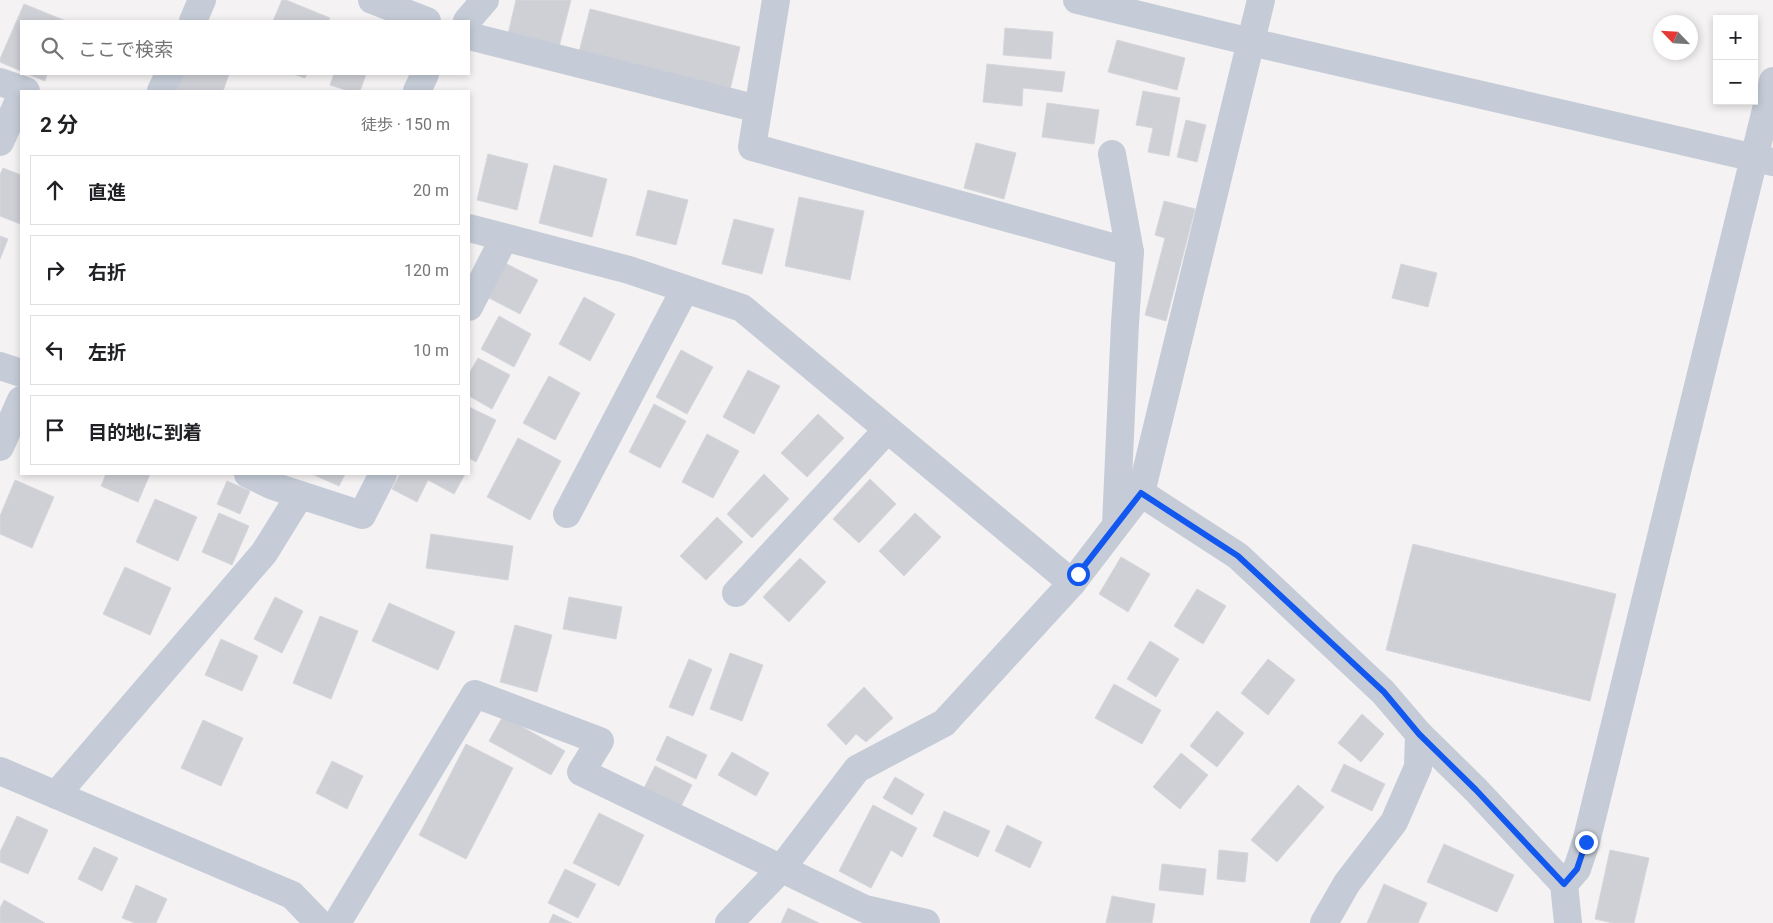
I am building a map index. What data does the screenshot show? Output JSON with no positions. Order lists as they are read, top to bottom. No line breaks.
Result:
{"north":"top left","page":{"map_buttons":["+","−"],"search":"ここで検索","heading":["2 分","徒歩 · 150 m"],"list":[["直進","20 m"],["右折","120 m"],["左折","10 m"],"目的地に到着"]}}
